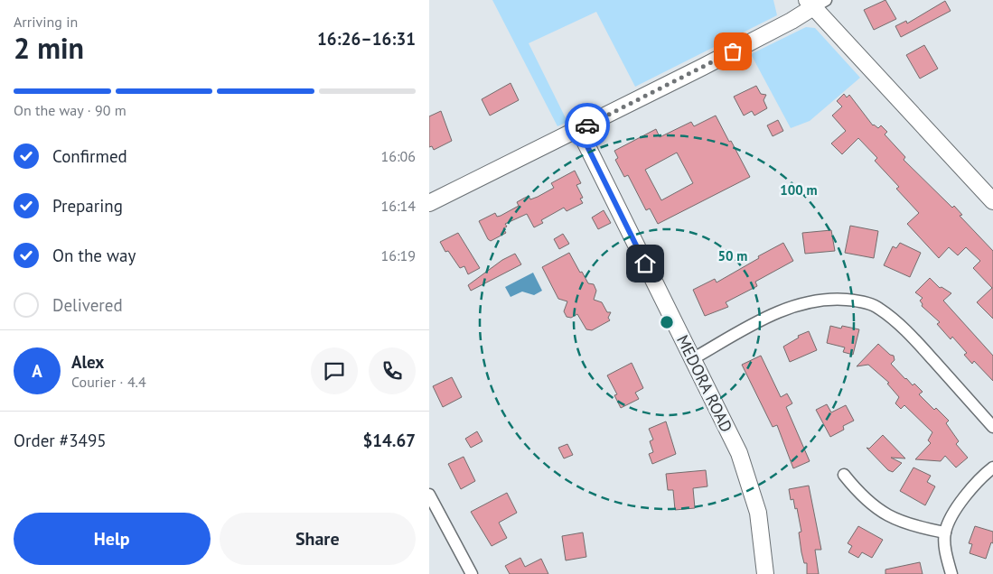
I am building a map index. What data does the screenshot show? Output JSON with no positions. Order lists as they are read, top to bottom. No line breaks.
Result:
{"streets":{"street":["MEDORA ROAD"]},"page":{"heading":["2 min","Arriving in","16:26–16:31"],"panel":["Alex","Courier · 4.4","Order #3495","$14.67"],"bar":"On the way · 90 m","list":[["Confirmed","16:06"],["Preparing","16:14"],["On the way","16:19"],"Delivered"],"round":"A","buttons":["Help","Share"]},"rings":["100 m","50 m"]}
